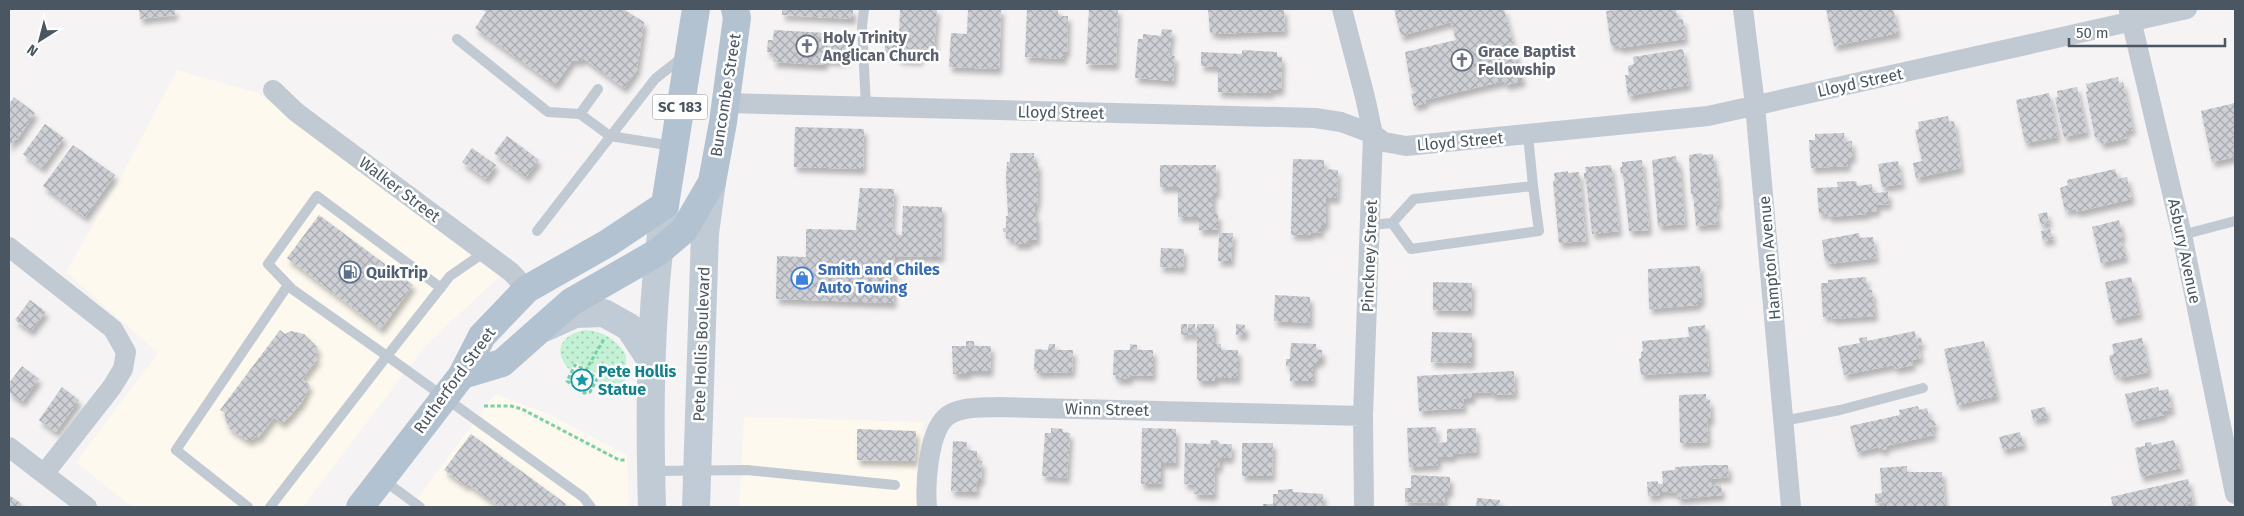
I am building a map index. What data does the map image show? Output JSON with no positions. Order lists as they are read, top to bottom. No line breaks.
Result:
{"streets":{"main road":["Buncombe Street","SC 183","Pete Hollis Boulevard","Rutherford Street"],"street":["Lloyd Street","Walker Street","Asbury Avenue","Pinckney Street","Hampton Avenue","Winn Street"]},"crossings":[["Lloyd Street","Buncombe Street"],["Lloyd Street","Asbury Avenue"],["Lloyd Street","Pinckney Street"],["Lloyd Street","Hampton Avenue"],["Buncombe Street","Pete Hollis Boulevard"],["SC 183","Rutherford Street"],["Walker Street","Rutherford Street"],["Pinckney Street","Winn Street"]],"places":{"church":["Holy Trinity Anglican Church","Grace Baptist Fellowship"],"fuel station":["QuikTrip"],"shop":["Smith and Chiles Auto Towing"],"place":["Pete Hollis Statue"]},"scale_bar":"50 m","north":"bottom left"}
